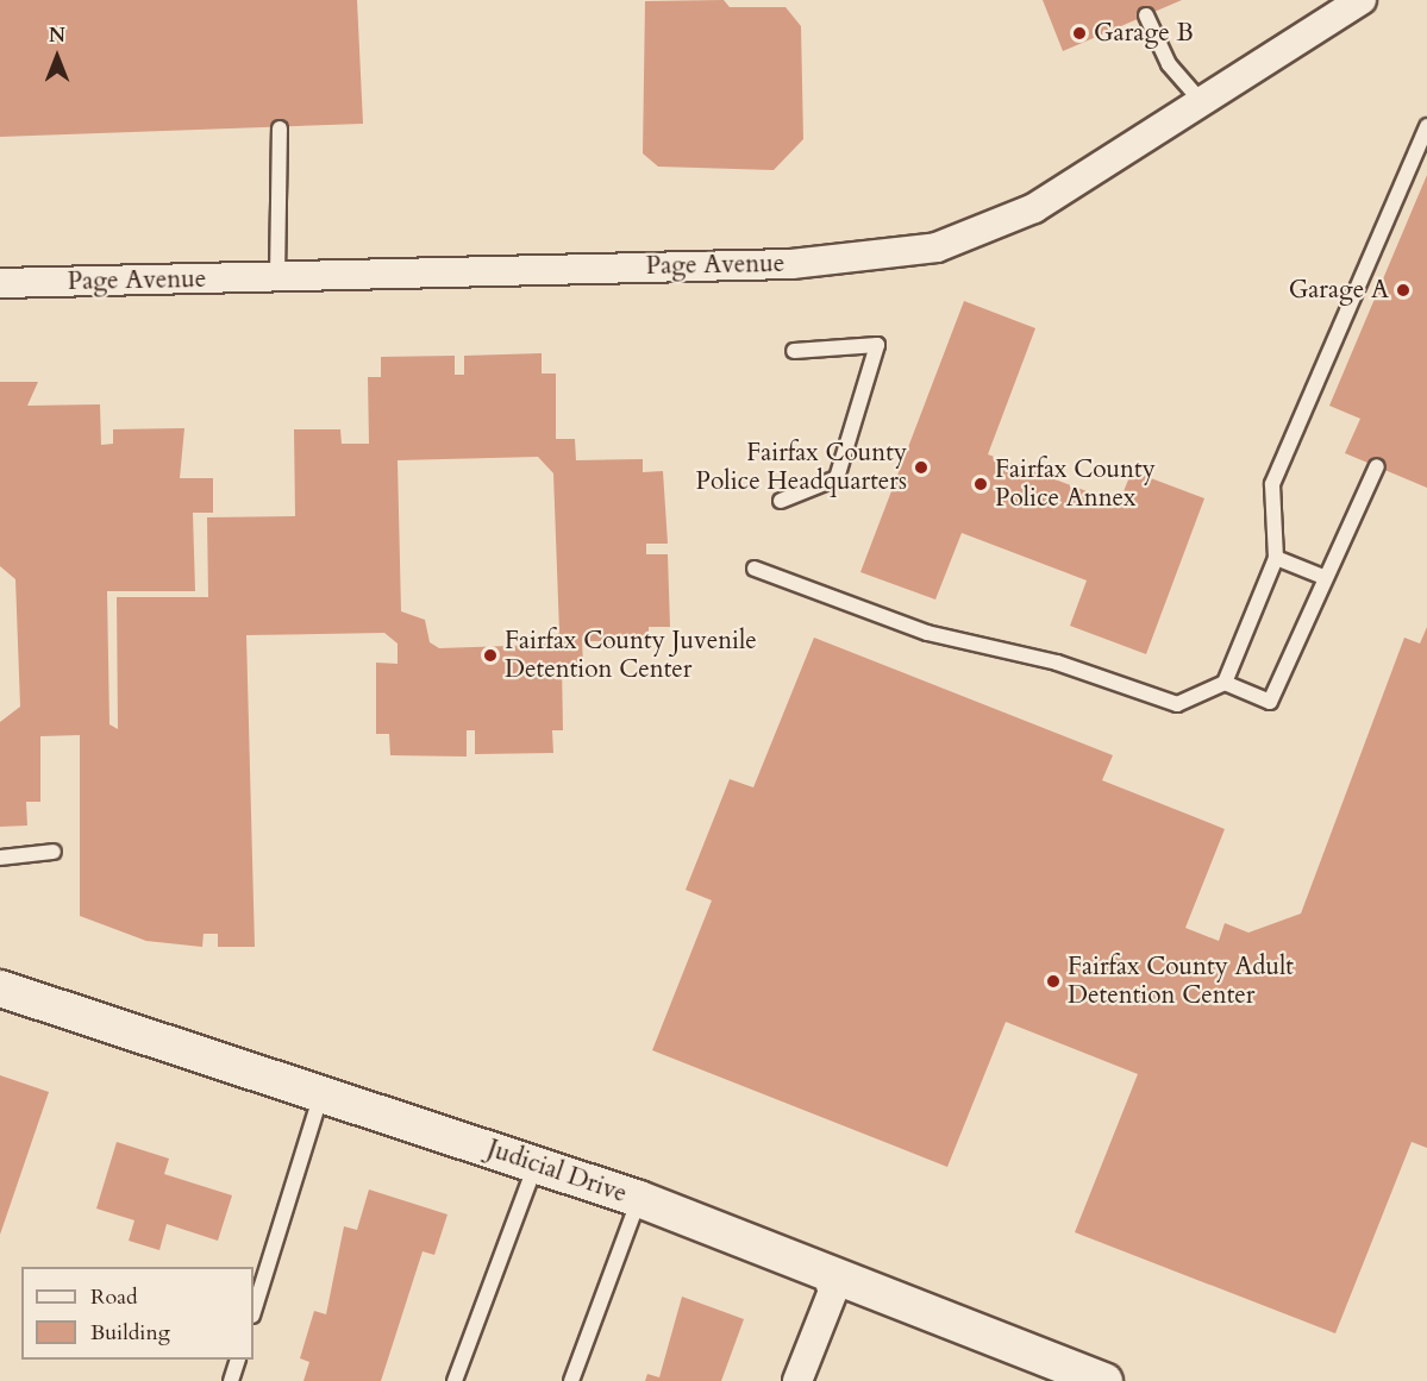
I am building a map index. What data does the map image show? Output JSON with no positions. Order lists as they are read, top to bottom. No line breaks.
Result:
{"streets":{"street":["Page Avenue","Judicial Drive"]},"places":["Garage B","Garage A","Fairfax County Police Headquarters","Fairfax County Police Annex","Fairfax County Juvenile Detention Center","Fairfax County Adult Detention Center"],"legend":["Road","Building"],"north":"top"}
